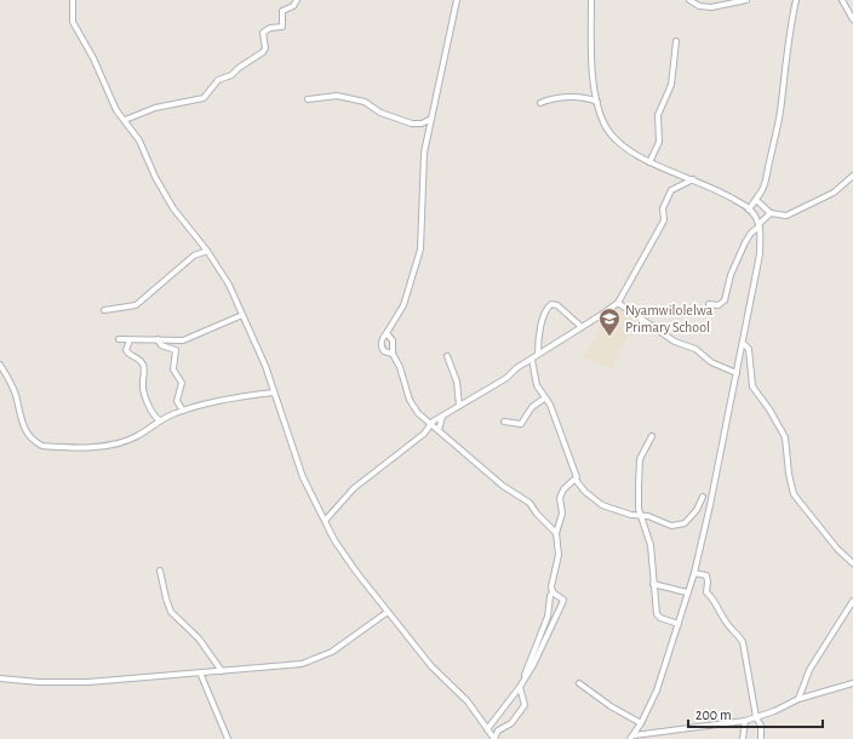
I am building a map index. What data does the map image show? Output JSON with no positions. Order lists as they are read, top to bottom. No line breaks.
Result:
{"places":{"school or university":["Nyamwilolelwa Primary School"]},"scale_bar":"200 m"}
